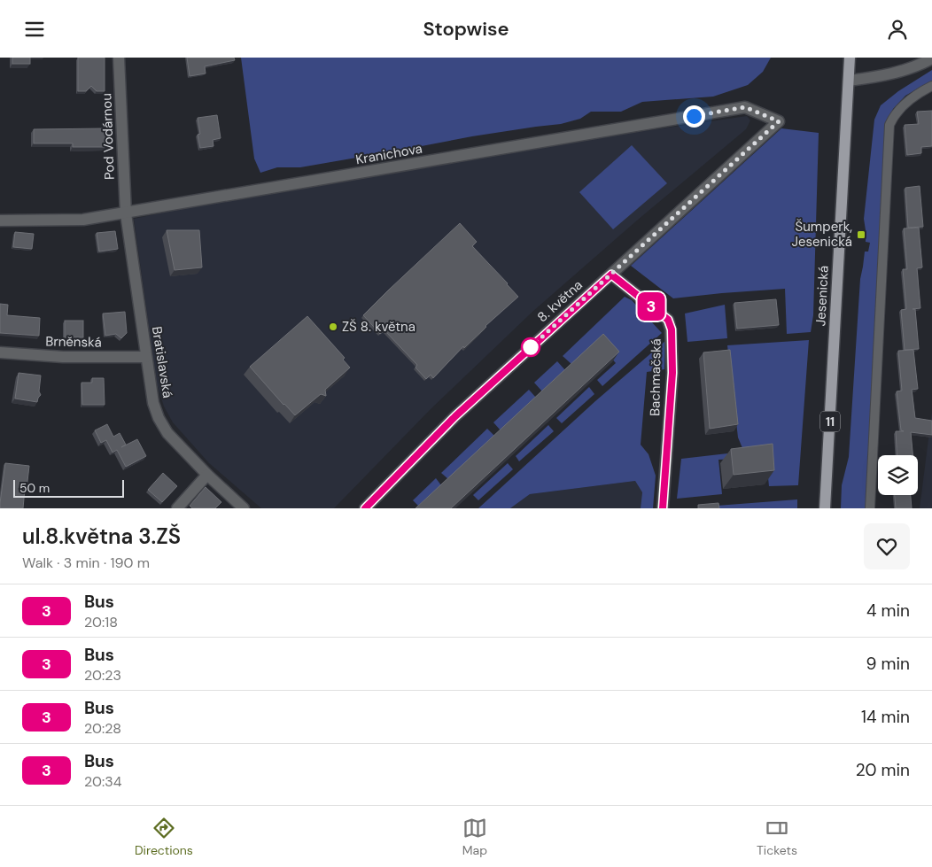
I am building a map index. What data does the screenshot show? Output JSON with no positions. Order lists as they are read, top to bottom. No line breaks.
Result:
{"streets":{"main road":["Jesenická","11"],"street":["Pod Vodárnou","Kranichova","8. května","Brněnská","Bratislavská","Bachmačská"]},"crossings":[["Pod Vodárnou","Kranichova"],["Pod Vodárnou","Bratislavská"],["Kranichova","8. května"],["Kranichova","Bratislavská"],["8. května","Bachmačská"],["Brněnská","Bratislavská"]],"places":{"transit":["Šumperk, Jesenická"],"other":["ZŠ 8. května"]},"lines":["bus line 3"],"scale_bar":"50 m","page":{"header":"Stopwise","on_map":"3","scale":"50 m","heading":["ul.8.května 3.ZŠ","Walk · 3 min · 190 m"],"list":[{"mark":"3","name":"Bus","note":"20:18","value":"4 min"},{"mark":"3","name":"Bus","note":"20:23","value":"9 min"},{"mark":"3","name":"Bus","note":"20:28","value":"14 min"},{"mark":"3","name":"Bus","note":"20:34","value":"20 min"}],"tabs":["Directions","Map","Tickets"]}}
